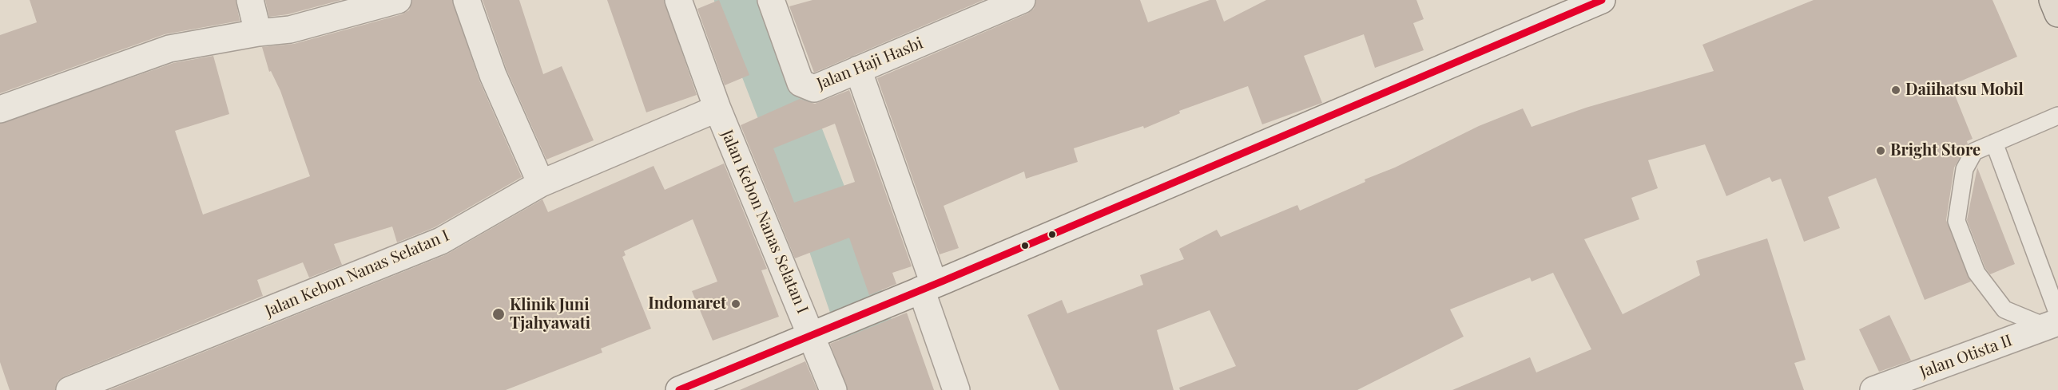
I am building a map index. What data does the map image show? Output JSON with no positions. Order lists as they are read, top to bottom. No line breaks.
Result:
{"streets":{"street":["Jalan Haji Hasbi","Jalan Kebon Nanas Selatan I","Jalan Otista II"]},"places":["Daiihatsu Mobil","Bright Store","Indomaret","Klinik Juni Tjahyawati"]}
